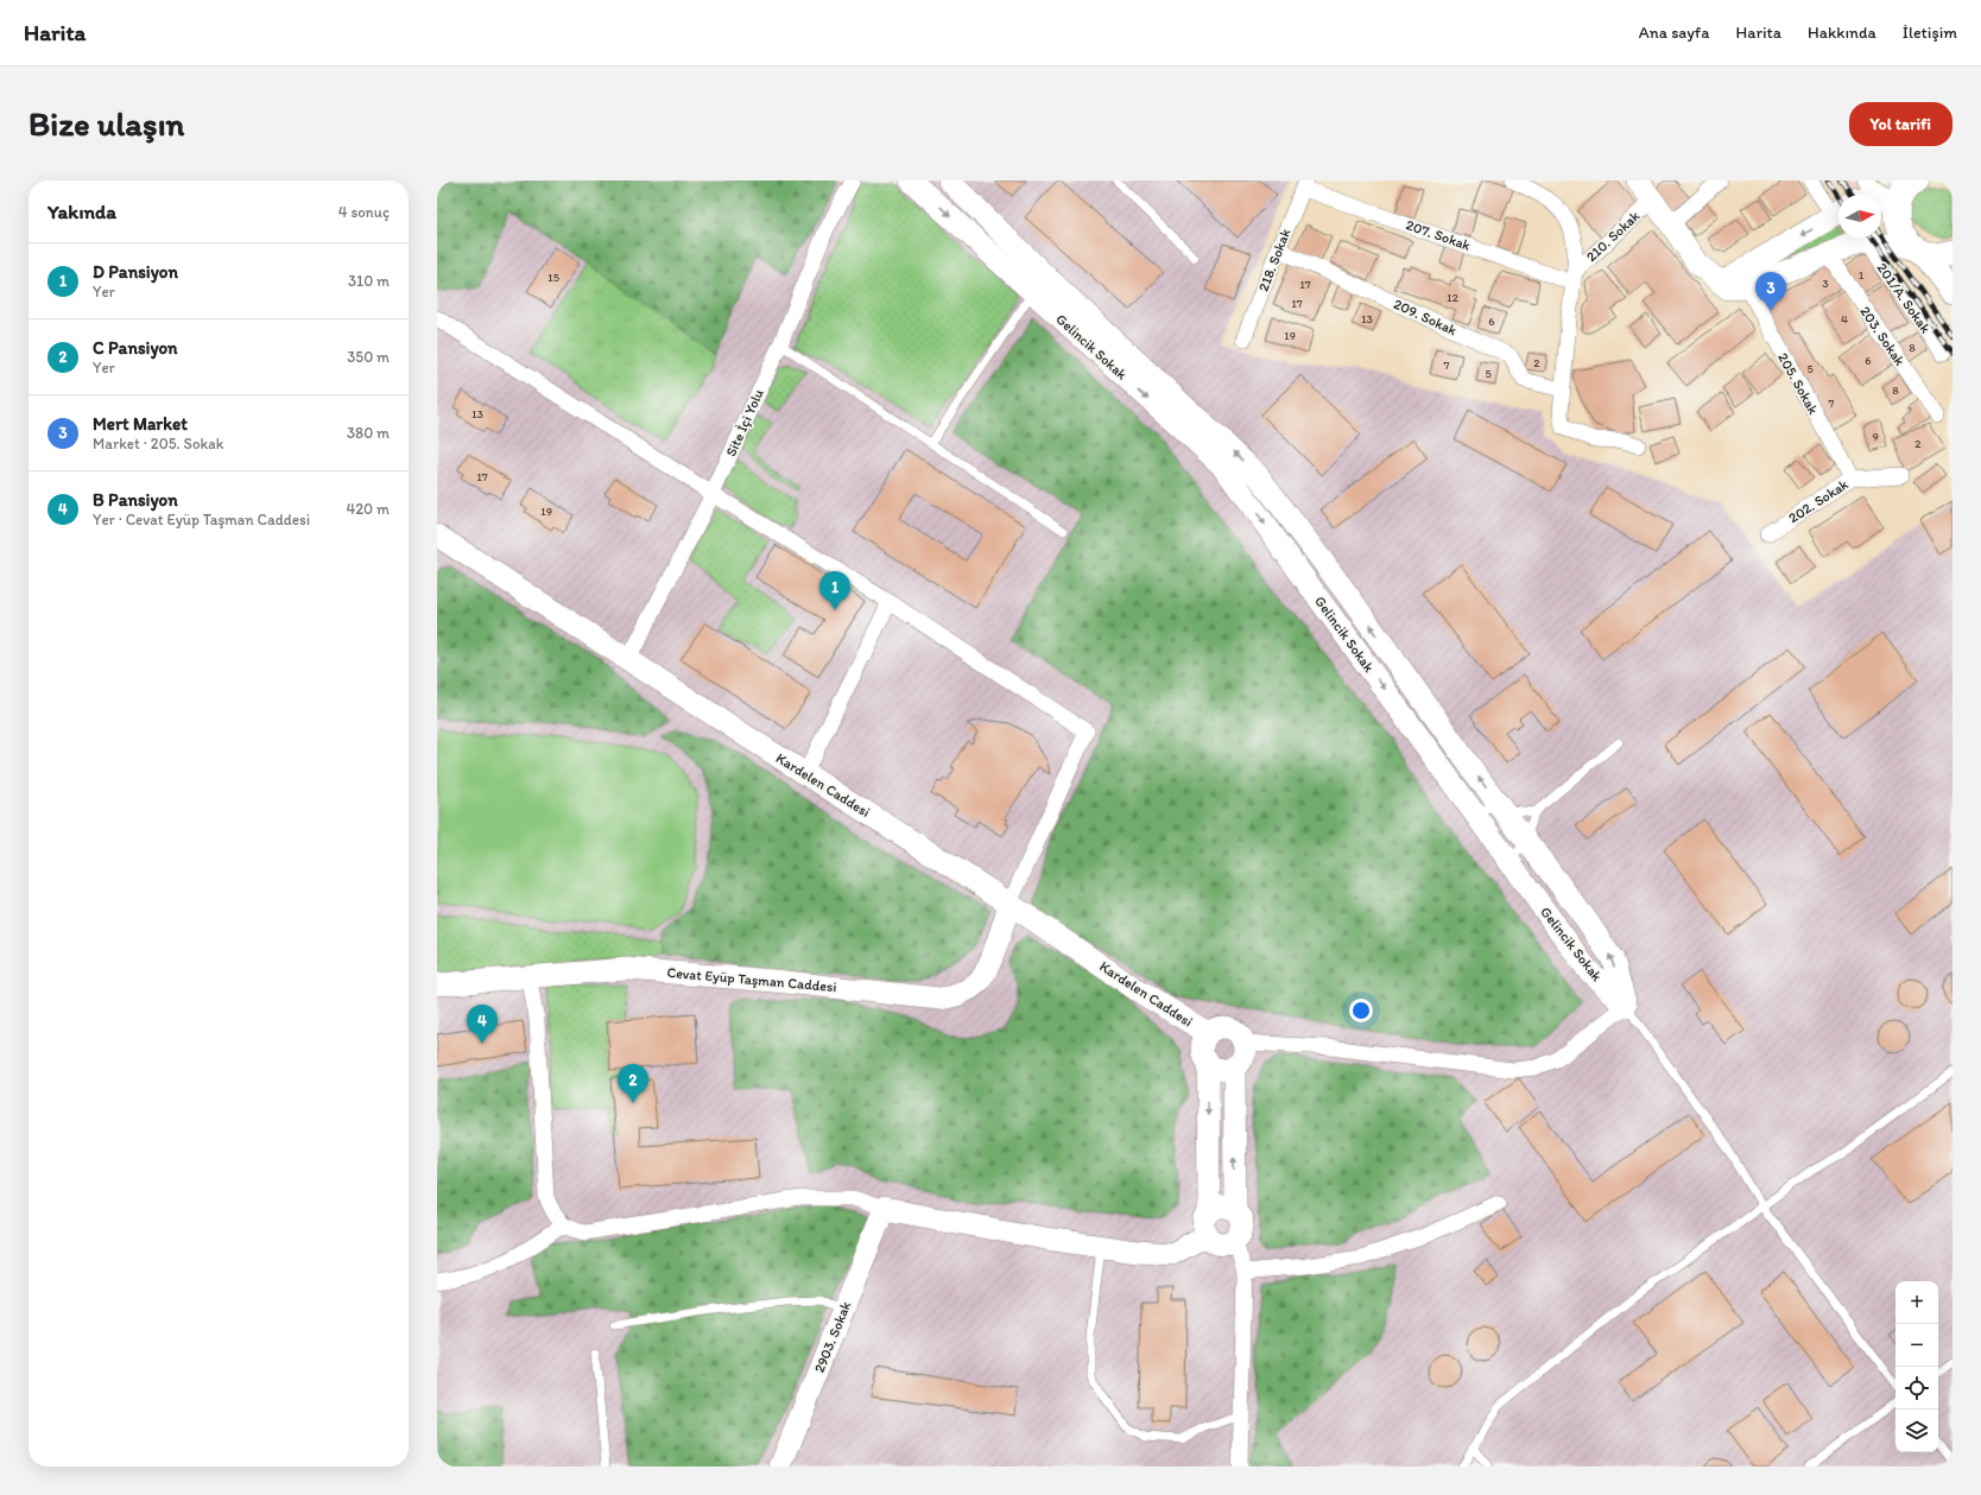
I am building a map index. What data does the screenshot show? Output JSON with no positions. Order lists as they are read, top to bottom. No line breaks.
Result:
{"streets":{"street":["207. Sokak","210. Sokak","218. Sokak","201/A. Sokak","209. Sokak","203. Sokak","Gelincik Sokak","205. Sokak","Site İçi Yolu","202. Sokak","Kardelen Caddesi","Cevat Eyüp Taşman Caddesi","2903. Sokak"]},"crossings":[["207. Sokak","210. Sokak"],["207. Sokak","218. Sokak"],["218. Sokak","209. Sokak"],["205. Sokak","202. Sokak"],["Site İçi Yolu","Kardelen Caddesi"],["Kardelen Caddesi","Cevat Eyüp Taşman Caddesi"]],"house_numbers":["1","15","3","17","12","17","13","4","6","19","8","6","2","7","5","5","8","7","13","9","2","17","19"],"north":"right","page":{"header":"Harita","nav":["Ana sayfa","Harita","Hakkında","İletişim"],"buttons":"Yol tarifi","title":"Bize ulaşın","heading":["Yakında","4 sonuç"],"list":[{"mark":"1","name":"D Pansiyon","note":"Yer","value":"310 m"},{"mark":"2","name":"C Pansiyon","note":"Yer","value":"350 m"},{"mark":"3","name":"Mert Market","note":"Market · 205. Sokak","value":"380 m"},{"mark":"4","name":"B Pansiyon","note":"Yer · Cevat Eyüp Taşman Caddesi","value":"420 m"}],"pins":["3","1","4","2"],"map_buttons":["+","−"]}}
